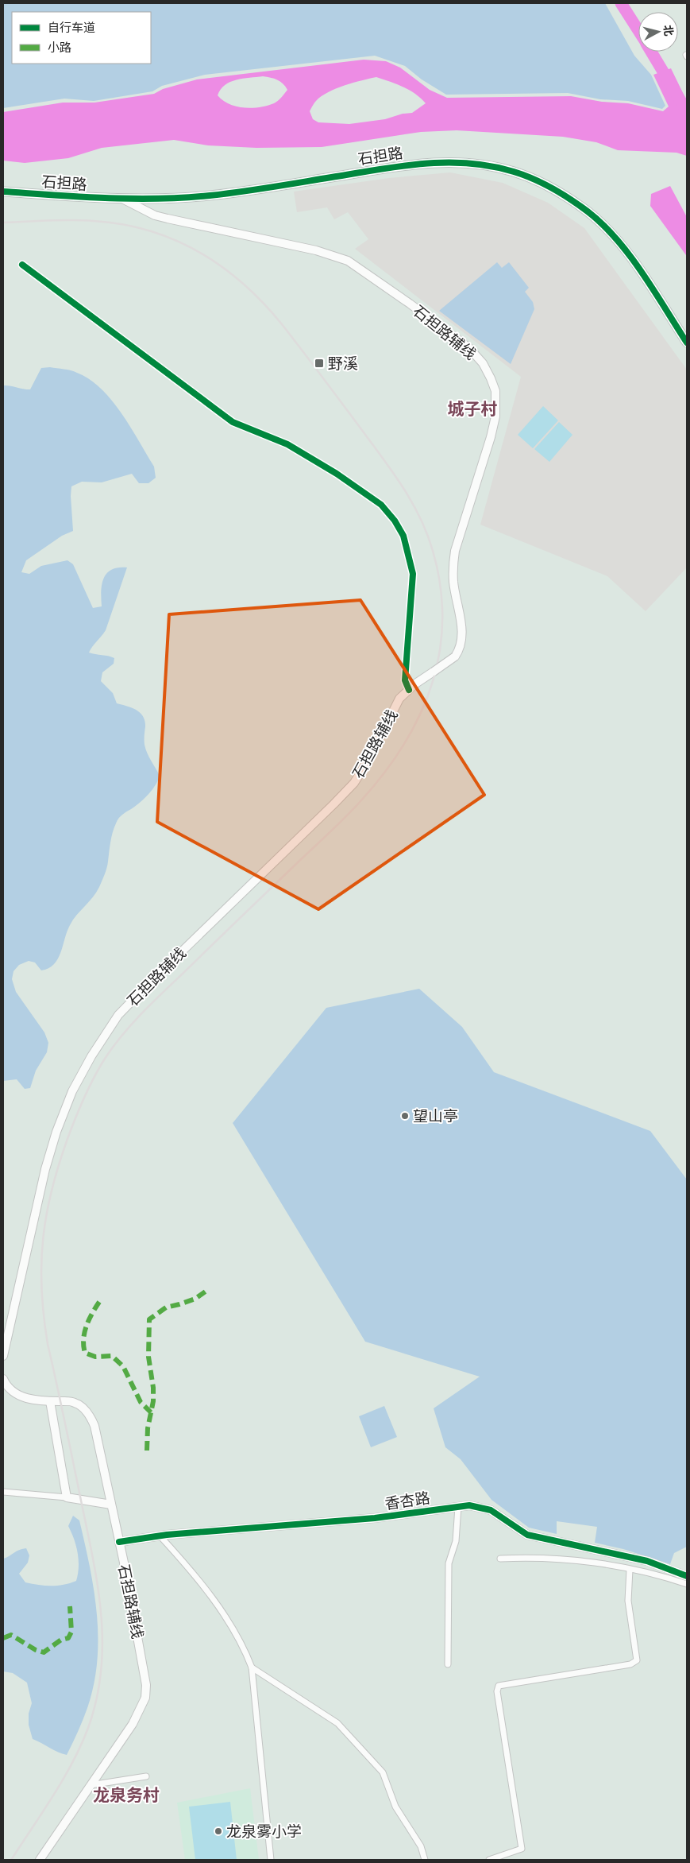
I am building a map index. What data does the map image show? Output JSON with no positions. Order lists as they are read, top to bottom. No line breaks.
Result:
{"streets":{"main road":["石担路","石担路辅线","香杏路"]},"crossings":[["石担路","石担路辅线"],["石担路辅线","香杏路"]],"districts":["城子村","龙泉务村"],"places":{"transit":["野溪"],"other":["望山亭","龙泉雾小学"]},"legend":["自行车道","小路"],"north":"right"}
